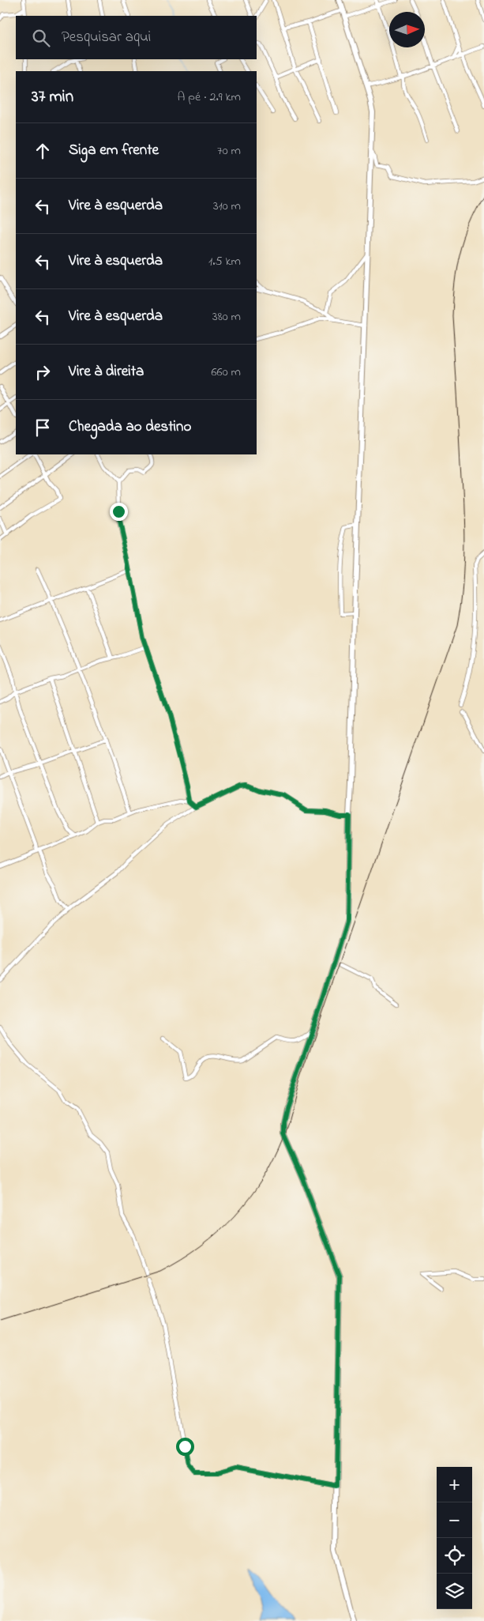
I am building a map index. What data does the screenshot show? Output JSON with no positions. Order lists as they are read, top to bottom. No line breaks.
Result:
{"north":"right","page":{"search":"Pesquisar aqui","heading":["37 min","A pé · 2.9 km"],"list":[["Siga em frente","70 m"],["Vire à esquerda","310 m"],["Vire à esquerda","1.5 km"],["Vire à esquerda","380 m"],["Vire à direita","660 m"],"Chegada ao destino"],"map_buttons":["+","−"]}}
